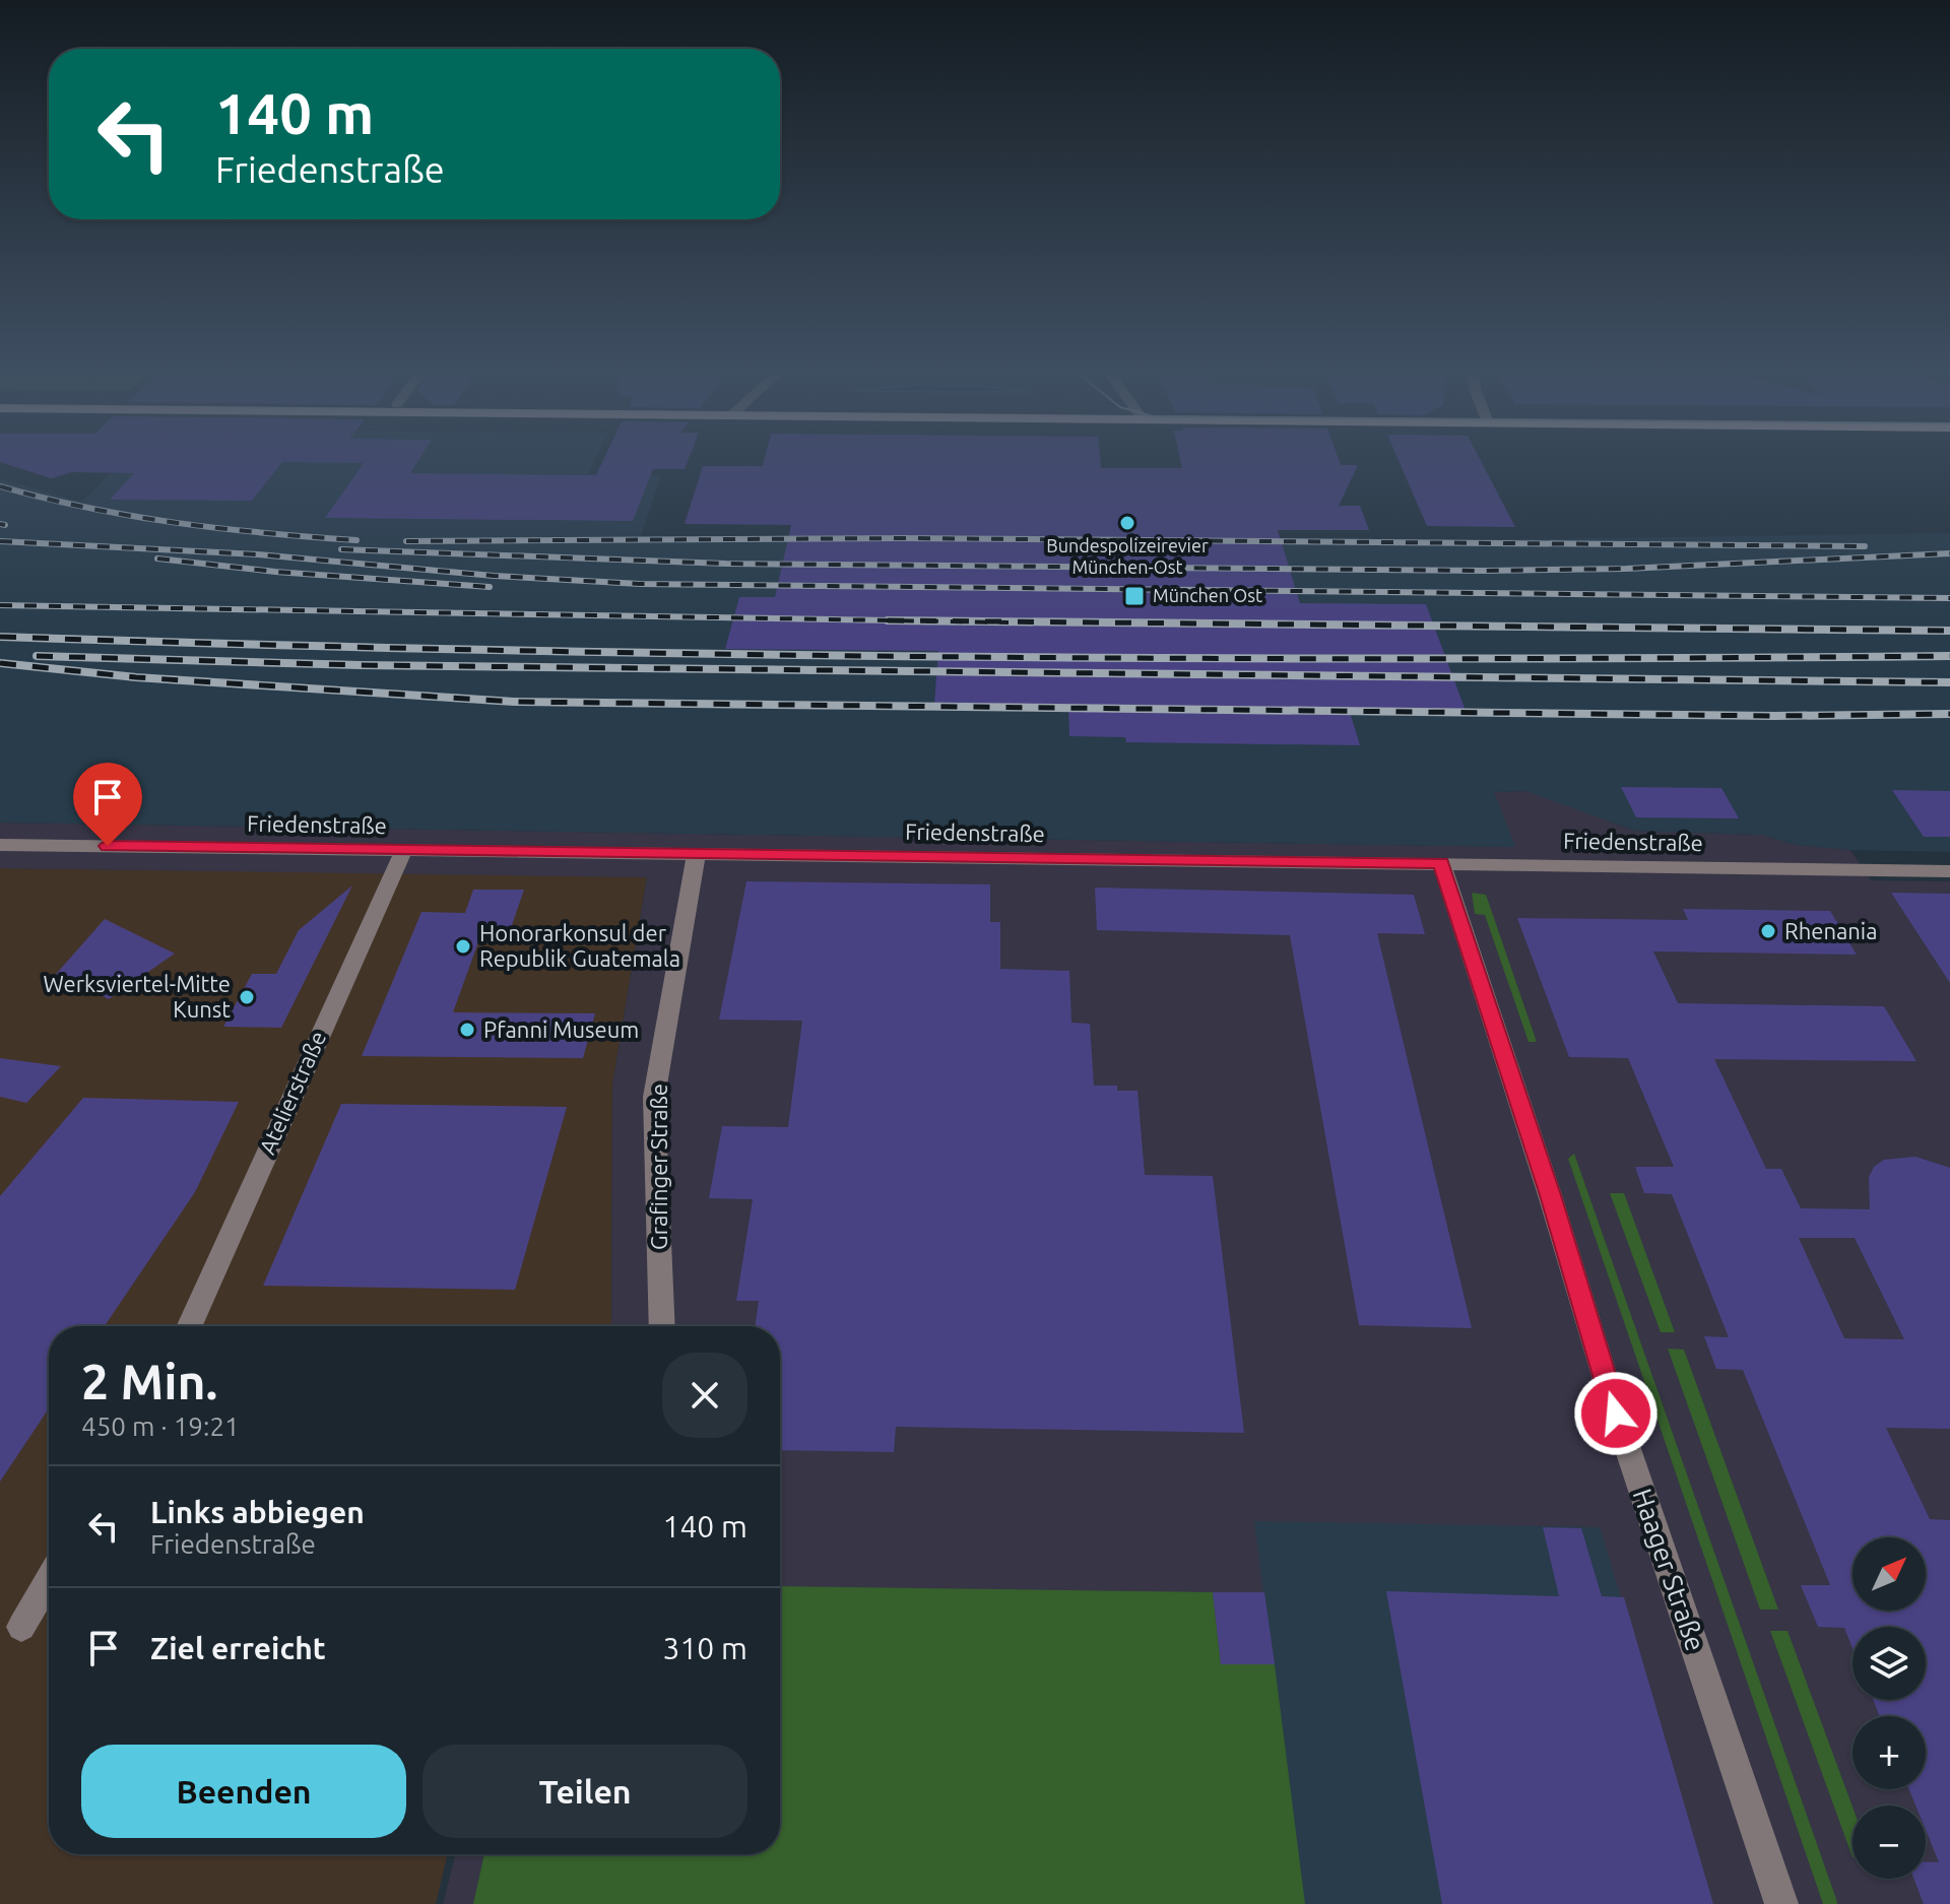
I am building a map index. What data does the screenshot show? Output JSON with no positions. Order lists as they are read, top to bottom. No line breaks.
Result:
{"streets":{"street":["Friedenstraße","Atelierstraße","Grafinger Straße","Haager Straße"]},"crossings":[["Friedenstraße","Atelierstraße"],["Friedenstraße","Grafinger Straße"],["Friedenstraße","Haager Straße"]],"places":{"other":["Bundespolizeirevier München-Ost","Rhenania","Honorarkonsul der Republik Guatemala","Werksviertel-Mitte Kunst","Pfanni Museum"],"transit":["München Ost"]},"north":"top right","page":{"turn":["140 m","Friedenstraße"],"heading":["2 Min.","450 m · 19:21"],"list":[{"name":"Links abbiegen","note":"Friedenstraße","value":"140 m"},{"name":"Ziel erreicht","value":"310 m"}],"map_buttons":["+","−"],"buttons":["Beenden","Teilen"]}}
